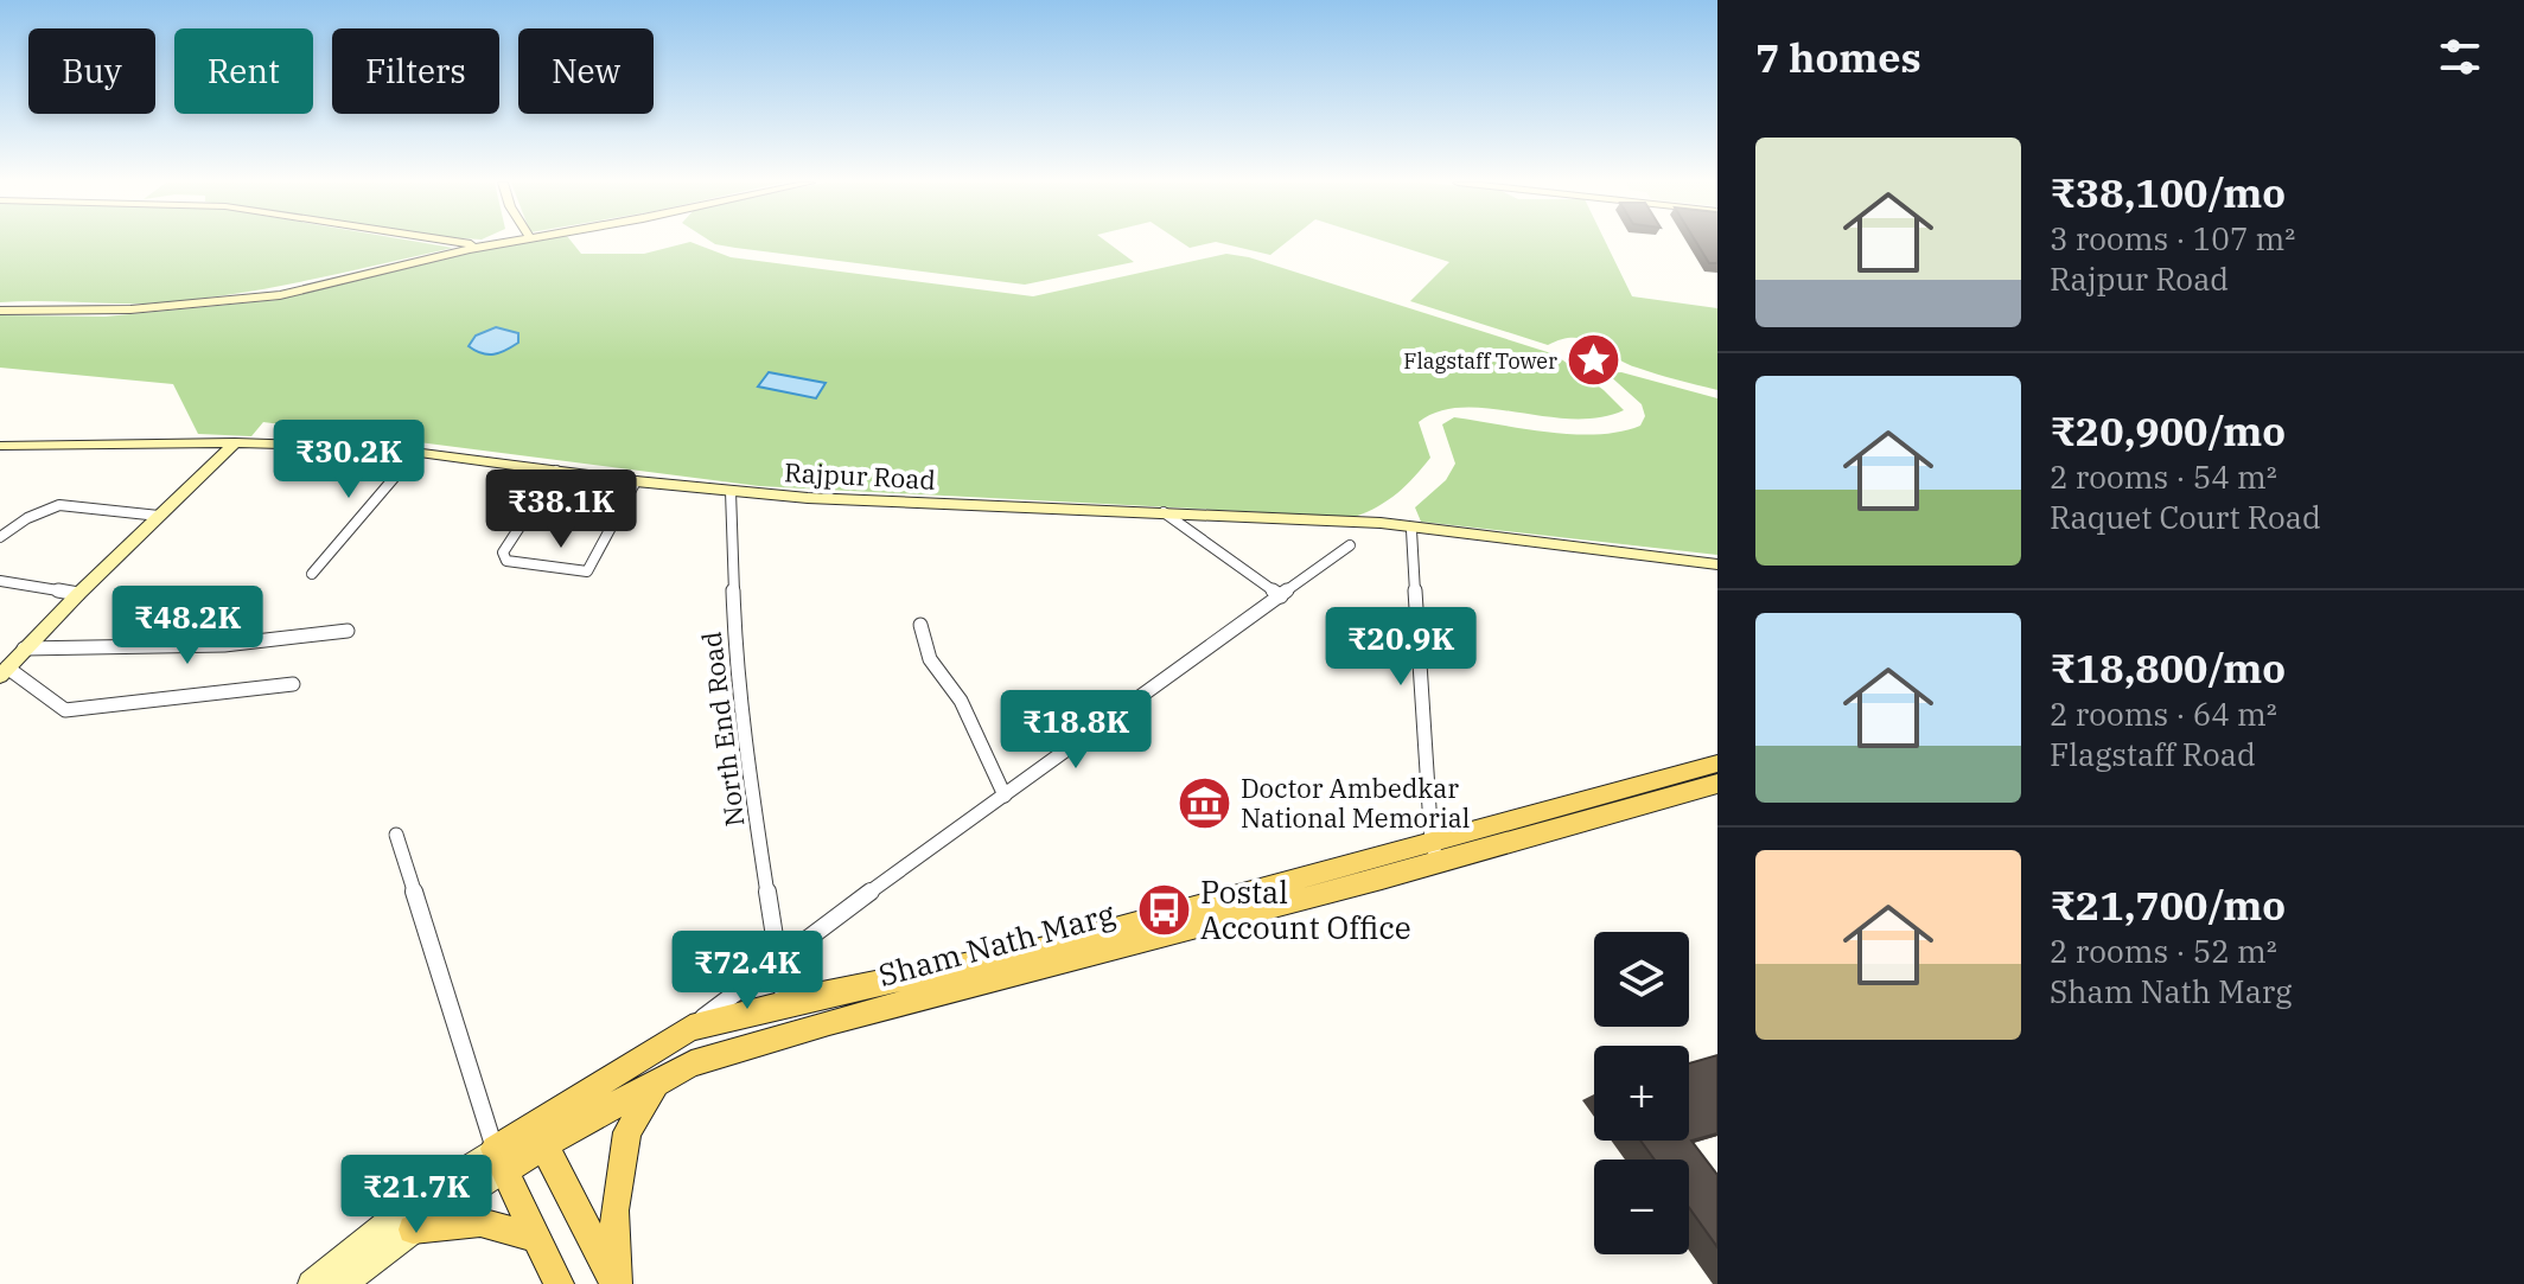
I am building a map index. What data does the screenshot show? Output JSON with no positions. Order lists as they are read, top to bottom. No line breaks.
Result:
{"streets":{"main road":["Sham Nath Marg"],"street":["Rajpur Road","North End Road"]},"crossings":[["Rajpur Road","North End Road"],["North End Road","Sham Nath Marg"]],"places":{"place":["Flagstaff Tower"],"museum":["Doctor Ambedkar National Memorial"],"bus stop":["Postal Account Office"]},"page":{"heading":"7 homes","chip":["Buy","Rent","Filters","New"],"list":[{"name":"₹38,100/mo","note":"3 rooms · 107 m² · Rajpur Road"},{"name":"₹20,900/mo","note":"2 rooms · 54 m² · Raquet Court Road"},{"name":"₹18,800/mo","note":"2 rooms · 64 m² · Flagstaff Road"},{"name":"₹21,700/mo","note":"2 rooms · 52 m² · Sham Nath Marg"}],"price":["₹30.2K","₹38.1K","₹48.2K","₹20.9K","₹18.8K","₹72.4K","₹21.7K"],"map_buttons":["+","−"]}}
